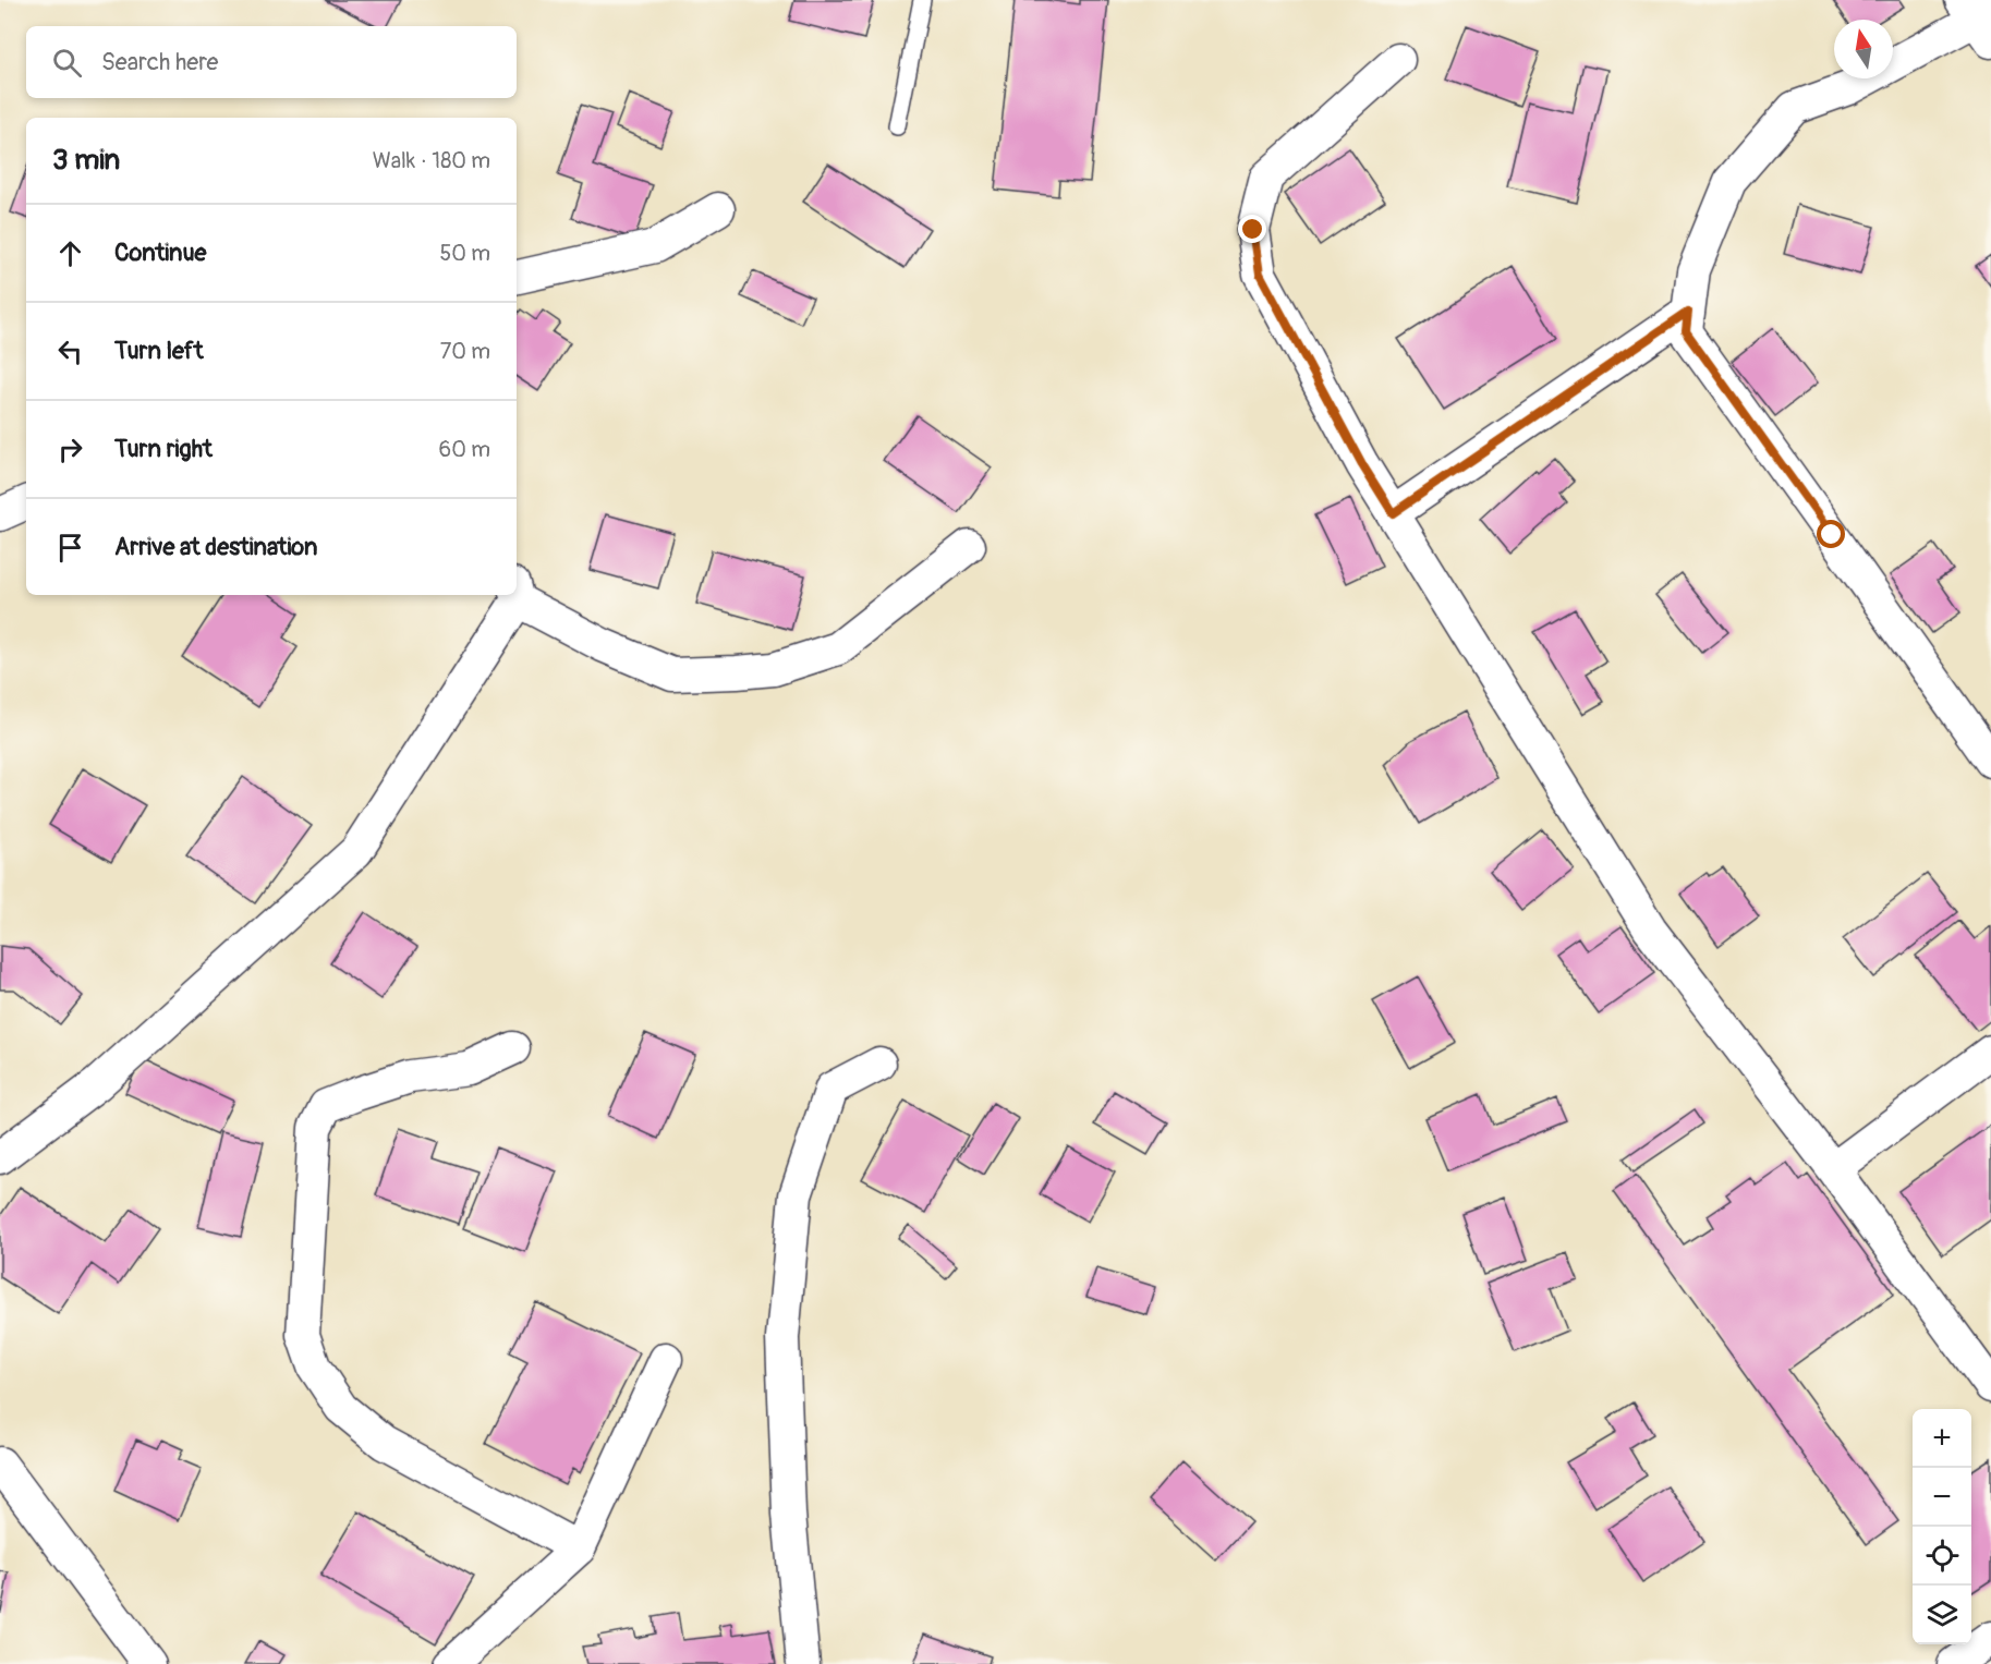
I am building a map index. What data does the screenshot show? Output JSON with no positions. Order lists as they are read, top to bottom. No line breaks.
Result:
{"north":"top","page":{"search":"Search here","heading":["3 min","Walk · 180 m"],"list":[["Continue","50 m"],["Turn left","70 m"],["Turn right","60 m"],"Arrive at destination"],"map_buttons":["+","−"]}}
